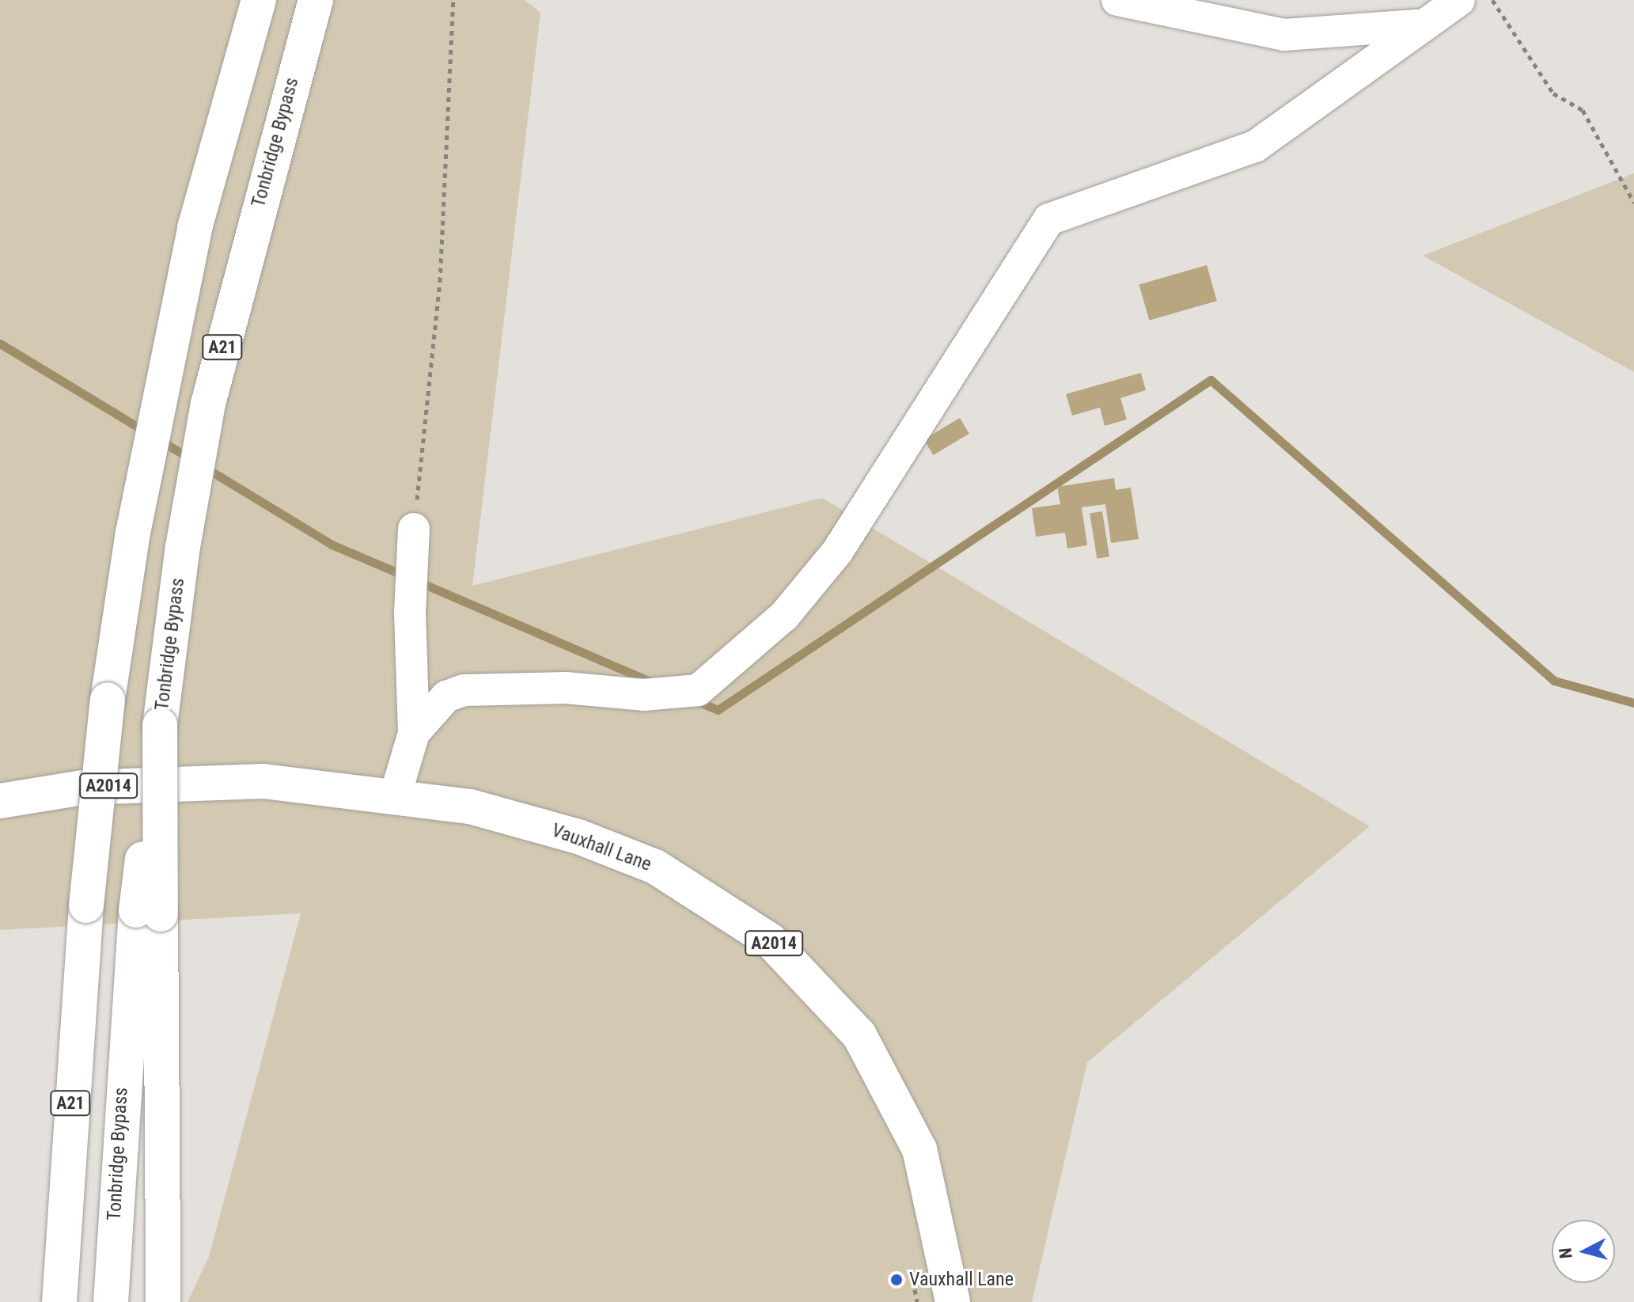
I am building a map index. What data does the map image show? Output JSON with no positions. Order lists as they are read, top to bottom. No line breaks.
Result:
{"streets":{"highway":["Tonbridge Bypass","A21","A2014","Vauxhall Lane"]},"places":["Vauxhall Lane"],"north":"left"}
